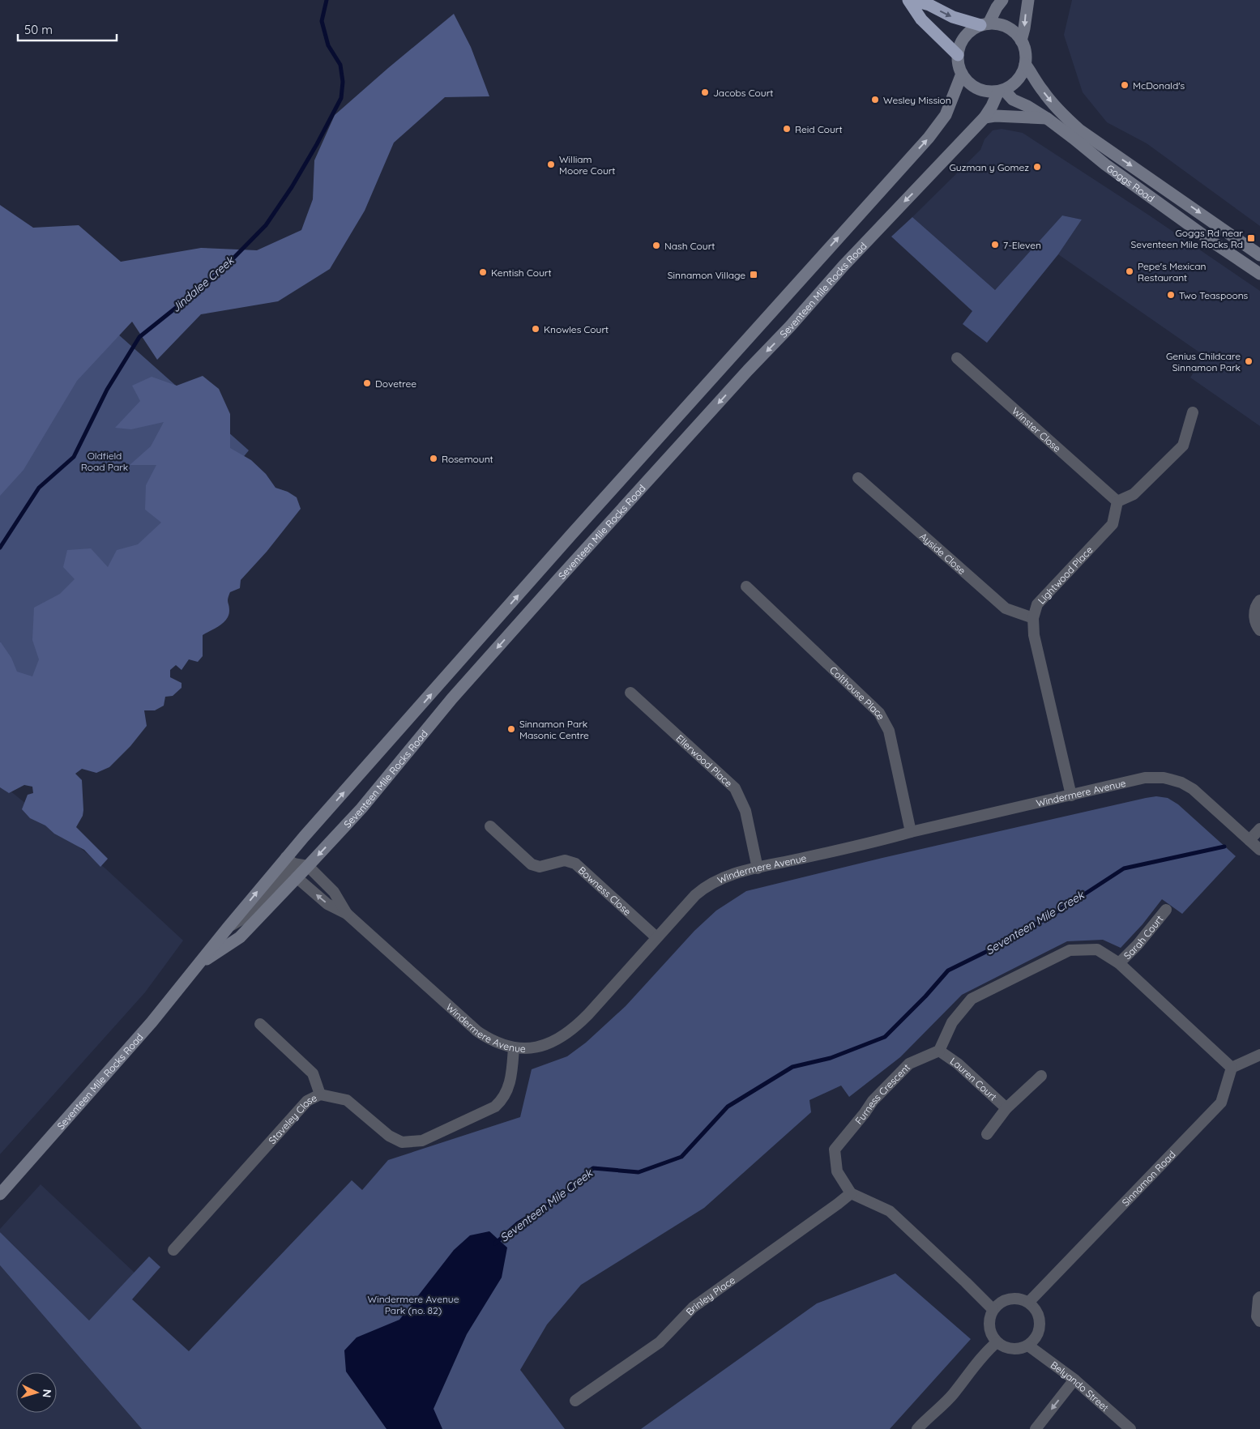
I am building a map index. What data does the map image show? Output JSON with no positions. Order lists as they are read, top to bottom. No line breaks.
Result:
{"streets":{"main road":["Goggs Road","Seventeen Mile Rocks Road"],"street":["Winster Close","Ayside Close","Lightwood Place","Colthouse Place","Ellerwood Place","Windermere Avenue","Bowness Close","Sarah Court","Lauren Court","Furness Crescent","Staveley Close","Sinnamon Road","Brinley Place","Belyando Street"]},"crossings":[["Goggs Road","Seventeen Mile Rocks Road"],["Winster Close","Lightwood Place"],["Ayside Close","Lightwood Place"],["Lightwood Place","Windermere Avenue"],["Colthouse Place","Windermere Avenue"],["Ellerwood Place","Windermere Avenue"],["Windermere Avenue","Bowness Close"],["Windermere Avenue","Staveley Close"],["Lauren Court","Furness Crescent"],["Furness Crescent","Brinley Place"],["Sinnamon Road","Belyando Street"]],"water":["Jindalee Creek","Seventeen Mile Creek"],"parks":["Oldfield Road Park","Windermere Avenue Park (no. 82)"],"places":{"other":["McDonald's","Jacobs Court","Wesley Mission","Reid Court","William Moore Court","Guzman y Gomez","7-Eleven","Nash Court","Pepe's Mexican Restaurant","Kentish Court","Two Teaspoons","Knowles Court","Genius Childcare Sinnamon Park","Dovetree","Rosemount","Sinnamon Park Masonic Centre"],"transit":["Goggs Rd near Seventeen Mile Rocks Rd","Sinnamon Village"]},"scale_bar":"50 m","north":"right"}
